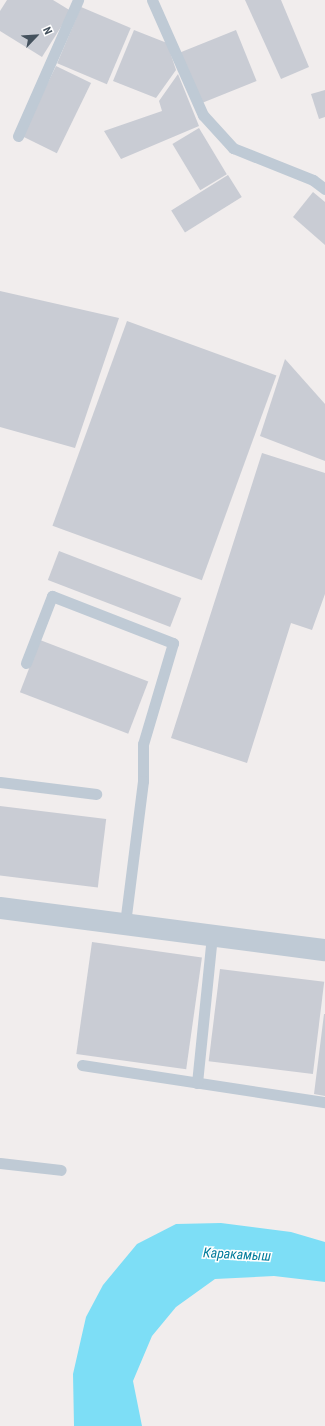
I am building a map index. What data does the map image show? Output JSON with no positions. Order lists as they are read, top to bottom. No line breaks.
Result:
{"water":["Каракамыш"],"north":"top right"}
